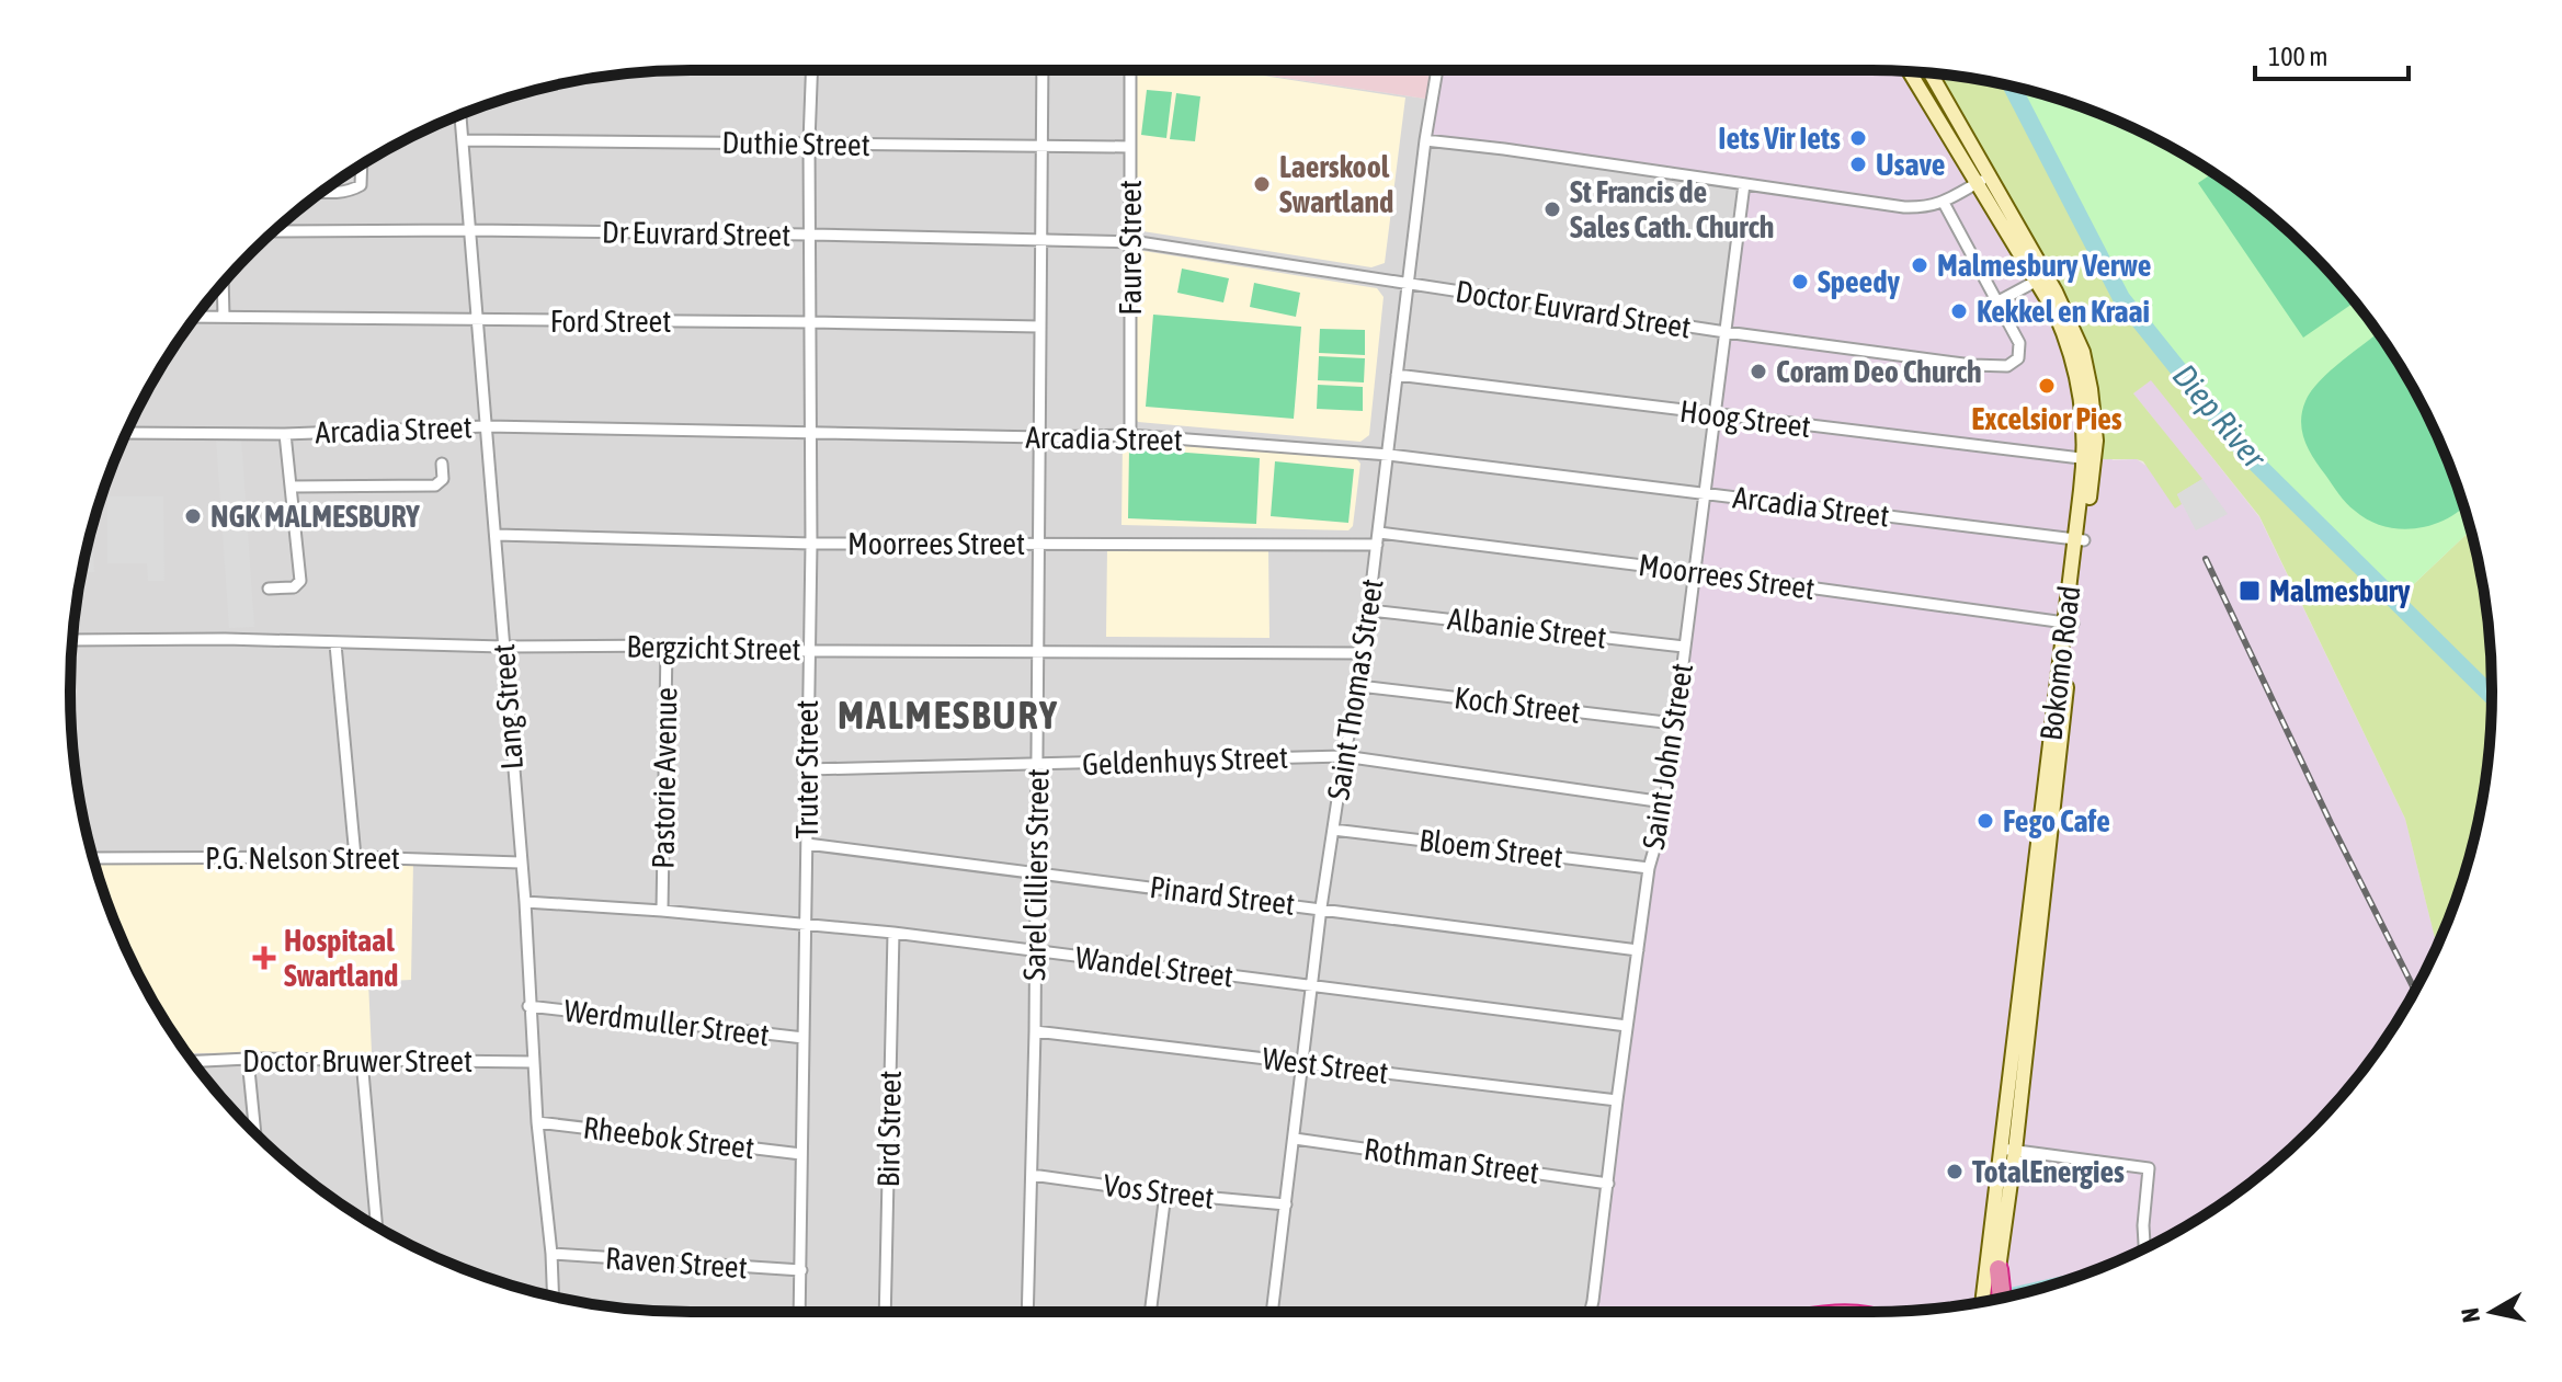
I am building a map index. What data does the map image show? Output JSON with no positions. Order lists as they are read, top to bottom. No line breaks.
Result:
{"streets":{"main road":["Bokomo Road"],"street":["Duthie Street","Dr Euvrard Street","Faure Street","Doctor Euvrard Street","Ford Street","Hoog Street","Arcadia Street","Moorrees Street","Albanie Street","Bergzicht Street","Saint Thomas Street","Koch Street","Lang Street","Saint John Street","Geldenhuys Street","Truter Street","Pastorie Avenue","Bloem Street","P.G. Nelson Street","Sarel Cilliers Street","Pinard Street","Wandel Street","Werdmuller Street","Doctor Bruwer Street","West Street","Bird Street","Rheebok Street","Rothman Street","Vos Street","Raven Street"]},"crossings":[["Duthie Street","Faure Street"],["Duthie Street","Lang Street"],["Duthie Street","Truter Street"],["Duthie Street","Sarel Cilliers Street"],["Dr Euvrard Street","Faure Street"],["Dr Euvrard Street","Doctor Euvrard Street"],["Dr Euvrard Street","Lang Street"],["Dr Euvrard Street","Truter Street"],["Dr Euvrard Street","Sarel Cilliers Street"],["Faure Street","Doctor Euvrard Street"],["Faure Street","Arcadia Street"],["Doctor Euvrard Street","Saint Thomas Street"],["Doctor Euvrard Street","Saint John Street"],["Ford Street","Lang Street"],["Ford Street","Truter Street"],["Ford Street","Sarel Cilliers Street"],["Hoog Street","Bokomo Road"],["Hoog Street","Saint Thomas Street"],["Hoog Street","Saint John Street"],["Arcadia Street","Bokomo Road"],["Arcadia Street","Saint Thomas Street"],["Arcadia Street","Lang Street"],["Arcadia Street","Saint John Street"],["Arcadia Street","Truter Street"],["Arcadia Street","Sarel Cilliers Street"],["Moorrees Street","Bokomo Road"],["Moorrees Street","Saint Thomas Street"],["Moorrees Street","Lang Street"],["Moorrees Street","Saint John Street"],["Moorrees Street","Truter Street"],["Moorrees Street","Sarel Cilliers Street"],["Albanie Street","Saint Thomas Street"],["Albanie Street","Saint John Street"],["Bergzicht Street","Saint Thomas Street"],["Bergzicht Street","Lang Street"],["Bergzicht Street","Truter Street"],["Bergzicht Street","Pastorie Avenue"],["Bergzicht Street","Sarel Cilliers Street"],["Saint Thomas Street","Koch Street"],["Saint Thomas Street","Geldenhuys Street"],["Saint Thomas Street","Bloem Street"],["Saint Thomas Street","Pinard Street"],["Saint Thomas Street","Wandel Street"],["Saint Thomas Street","West Street"],["Saint Thomas Street","Rothman Street"],["Saint Thomas Street","Vos Street"],["Koch Street","Saint John Street"],["Lang Street","P.G. Nelson Street"],["Lang Street","Wandel Street"],["Lang Street","Werdmuller Street"],["Lang Street","Doctor Bruwer Street"],["Lang Street","Rheebok Street"],["Lang Street","Raven Street"],["Saint John Street","Geldenhuys Street"],["Saint John Street","Bloem Street"],["Saint John Street","Pinard Street"],["Saint John Street","Wandel Street"],["Saint John Street","West Street"],["Saint John Street","Rothman Street"],["Geldenhuys Street","Truter Street"],["Geldenhuys Street","Sarel Cilliers Street"],["Truter Street","Pinard Street"],["Truter Street","Wandel Street"],["Truter Street","Werdmuller Street"],["Truter Street","Rheebok Street"],["Truter Street","Raven Street"],["Pastorie Avenue","Wandel Street"],["Sarel Cilliers Street","Pinard Street"],["Sarel Cilliers Street","Wandel Street"],["Sarel Cilliers Street","West Street"],["Sarel Cilliers Street","Vos Street"],["Wandel Street","Bird Street"]],"districts":["MALMESBURY"],"water":["Diep River"],"places":{"other":["Iets Vir Iets","Usave","Laerskool Swartland","St Francis de Sales Cath. Church","Malmesbury Verwe","Speedy","Kekkel en Kraai","Coram Deo Church","Excelsior Pies","NGK MALMESBURY","Fego Cafe","TotalEnergies"],"transit":["Malmesbury"],"health":["Hospitaal Swartland"]},"scale_bar":"100 m","north":"left"}
